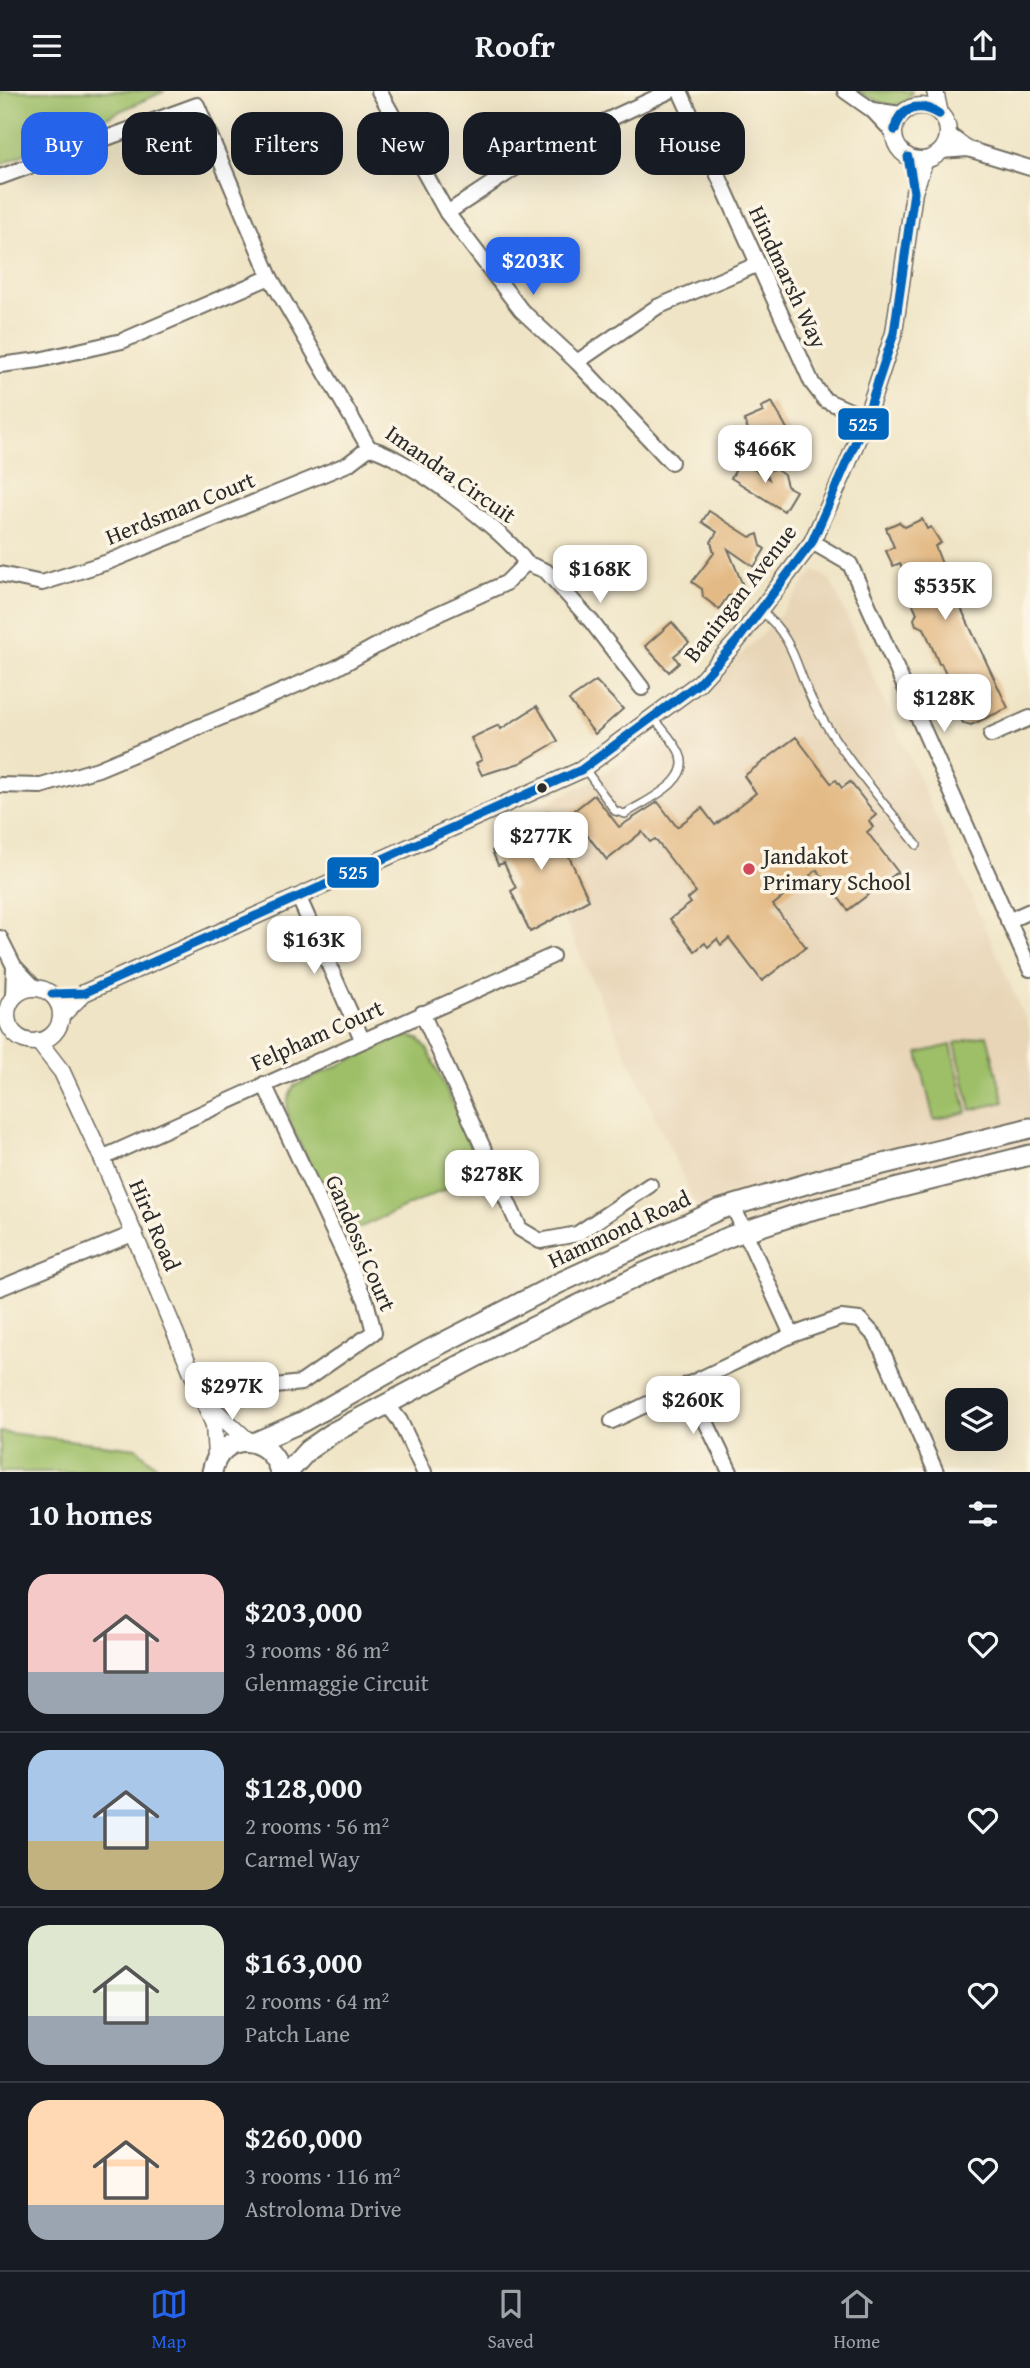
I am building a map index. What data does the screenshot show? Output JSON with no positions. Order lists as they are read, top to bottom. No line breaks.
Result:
{"streets":{"main road":["Hammond Road"],"street":["Hindmarsh Way","Imandra Circuit","Herdsman Court","Baningan Avenue","Felpham Court","Hird Road","Gandossi Court"]},"crossings":[["Hindmarsh Way","Baningan Avenue"],["Imandra Circuit","Herdsman Court"],["Baningan Avenue","Hird Road"],["Felpham Court","Hird Road"],["Felpham Court","Gandossi Court"],["Hird Road","Hammond Road"]],"places":["Jandakot Primary School"],"lines":["transit line 525"],"page":{"header":"Roofr","chip":["Buy","Rent","Filters","New","Apartment","House"],"price":["$203K","$466K","$168K","$535K","$128K","$277K","$163K","$278K","$297K","$260K"],"heading":"10 homes","list":[{"name":"$203,000","note":"3 rooms · 86 m² · Glenmaggie Circuit"},{"name":"$128,000","note":"2 rooms · 56 m² · Carmel Way"},{"name":"$163,000","note":"2 rooms · 64 m² · Patch Lane"},{"name":"$260,000","note":"3 rooms · 116 m² · Astroloma Drive"}],"tabs":["Map","Saved","Home"]}}
